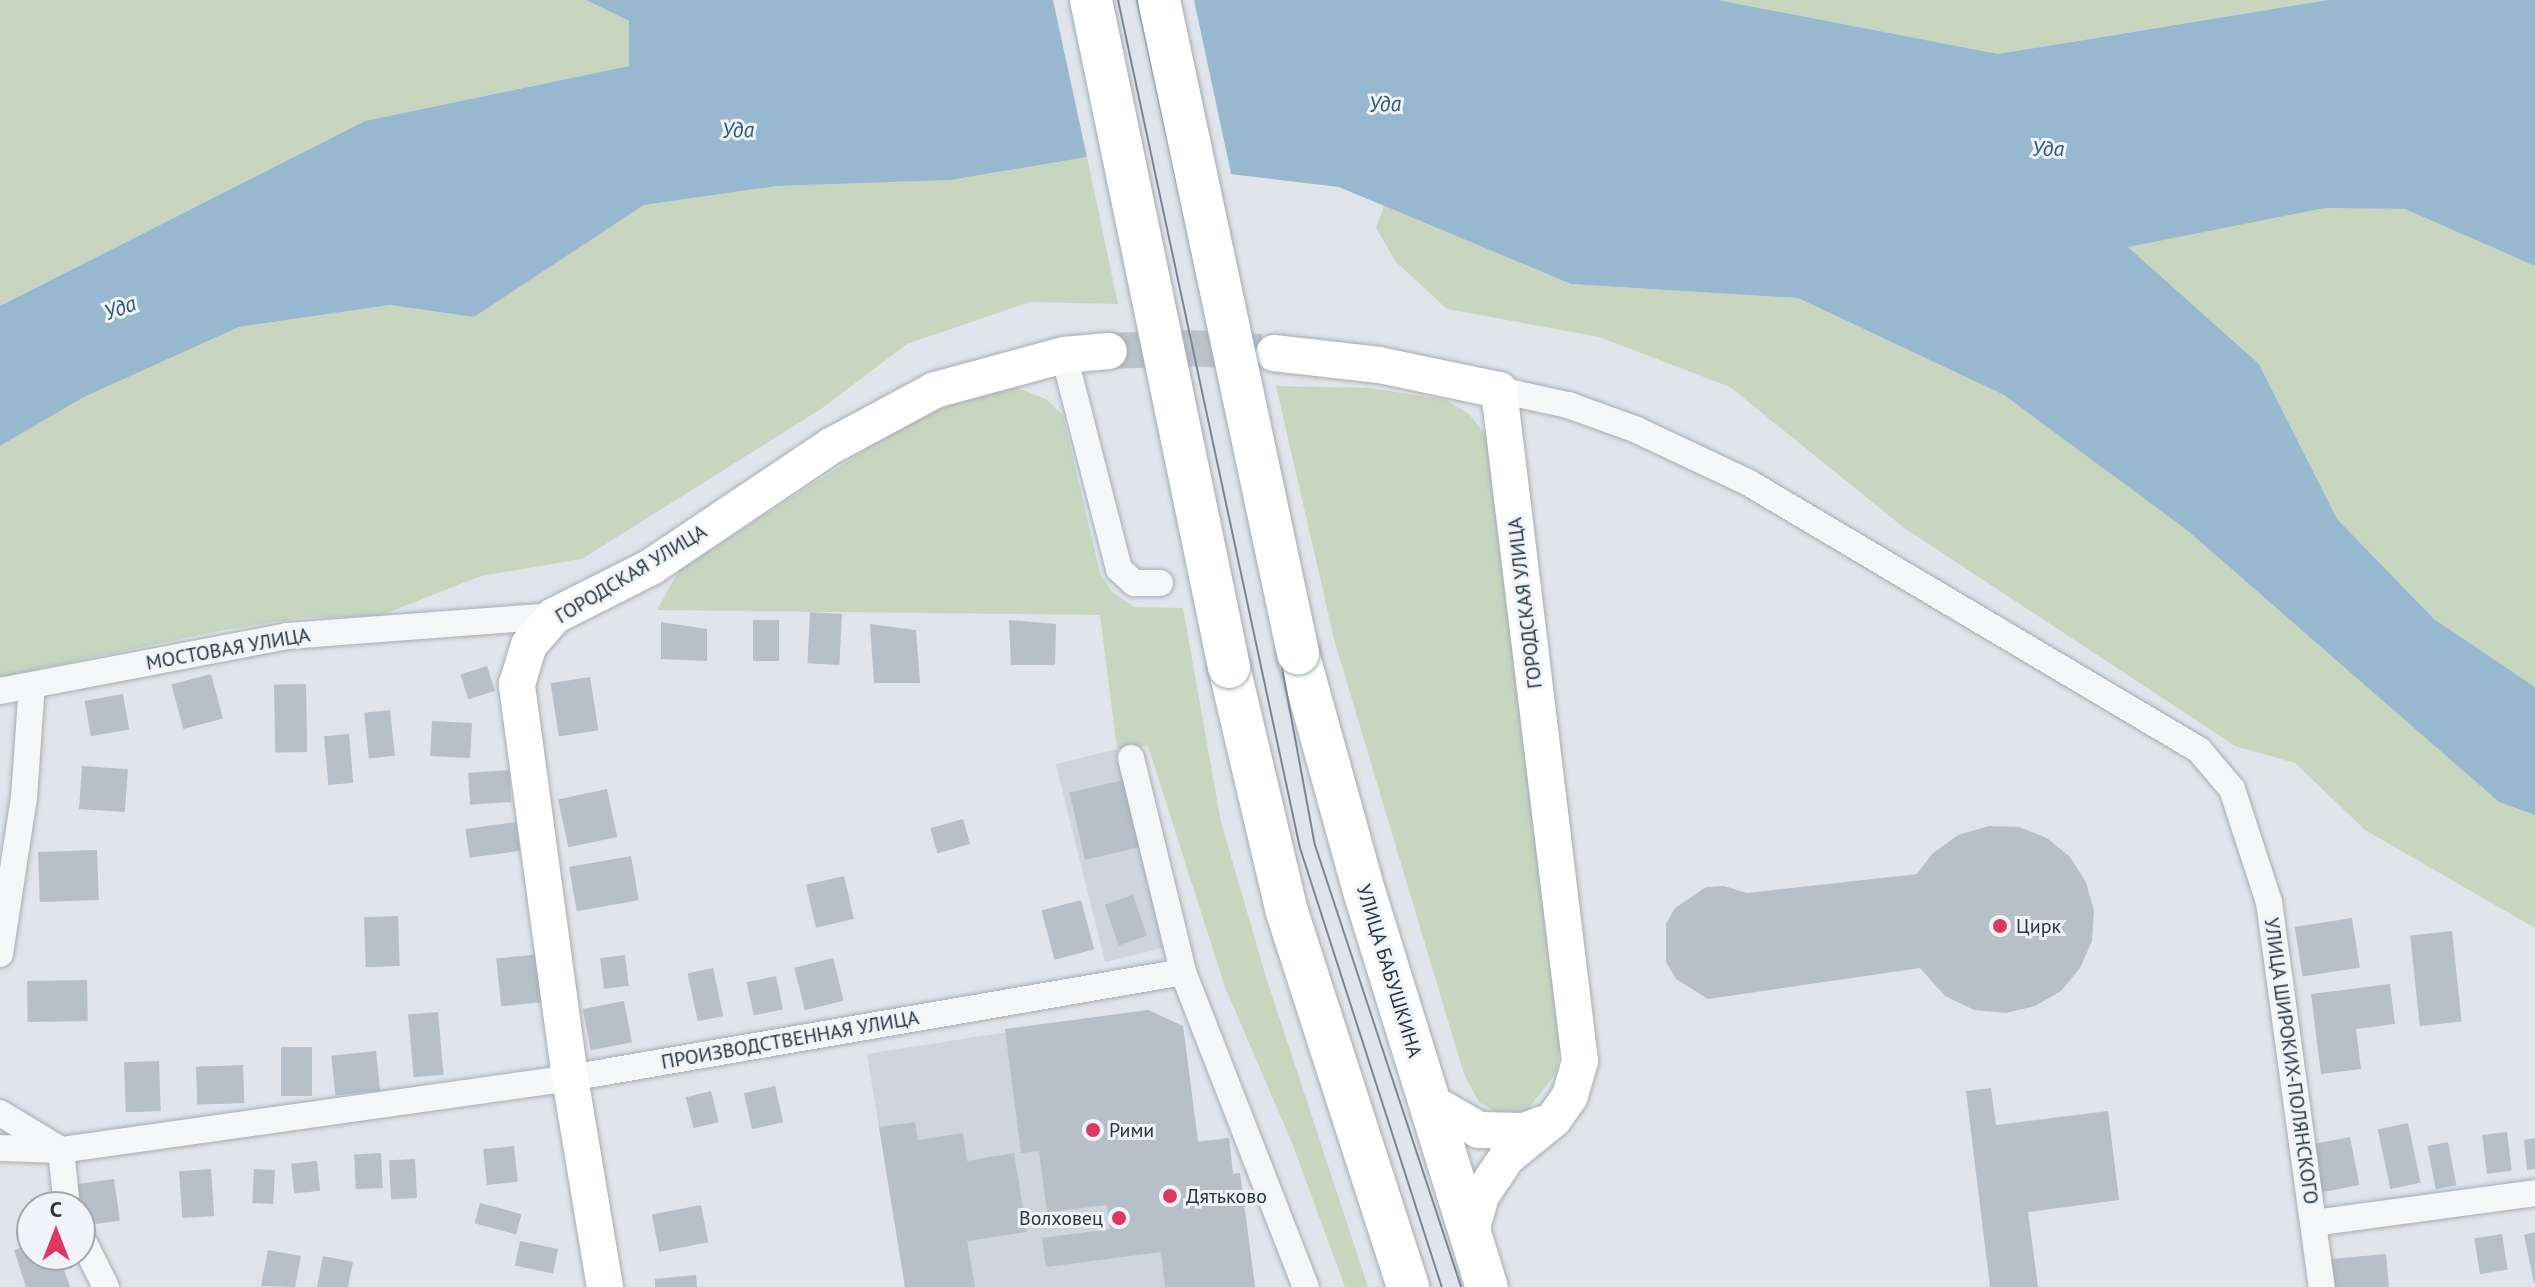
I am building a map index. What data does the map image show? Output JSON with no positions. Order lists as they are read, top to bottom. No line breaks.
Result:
{"streets":{"main road":["УЛИЦА БАБУШКИНА"],"street":["ГОРОДСКАЯ УЛИЦА","МОСТОВАЯ УЛИЦА","ПРОИЗВОДСТВЕННАЯ УЛИЦА","УЛИЦА ШИРОКИХ-ПОЛЯНСКОГО"]},"crossings":[["ГОРОДСКАЯ УЛИЦА","МОСТОВАЯ УЛИЦА"],["ГОРОДСКАЯ УЛИЦА","ПРОИЗВОДСТВЕННАЯ УЛИЦА"],["ГОРОДСКАЯ УЛИЦА","УЛИЦА ШИРОКИХ-ПОЛЯНСКОГО"]],"water":["Уда"],"places":["Цирк","Рими","Дятьково","Волховец"],"north":"top"}
